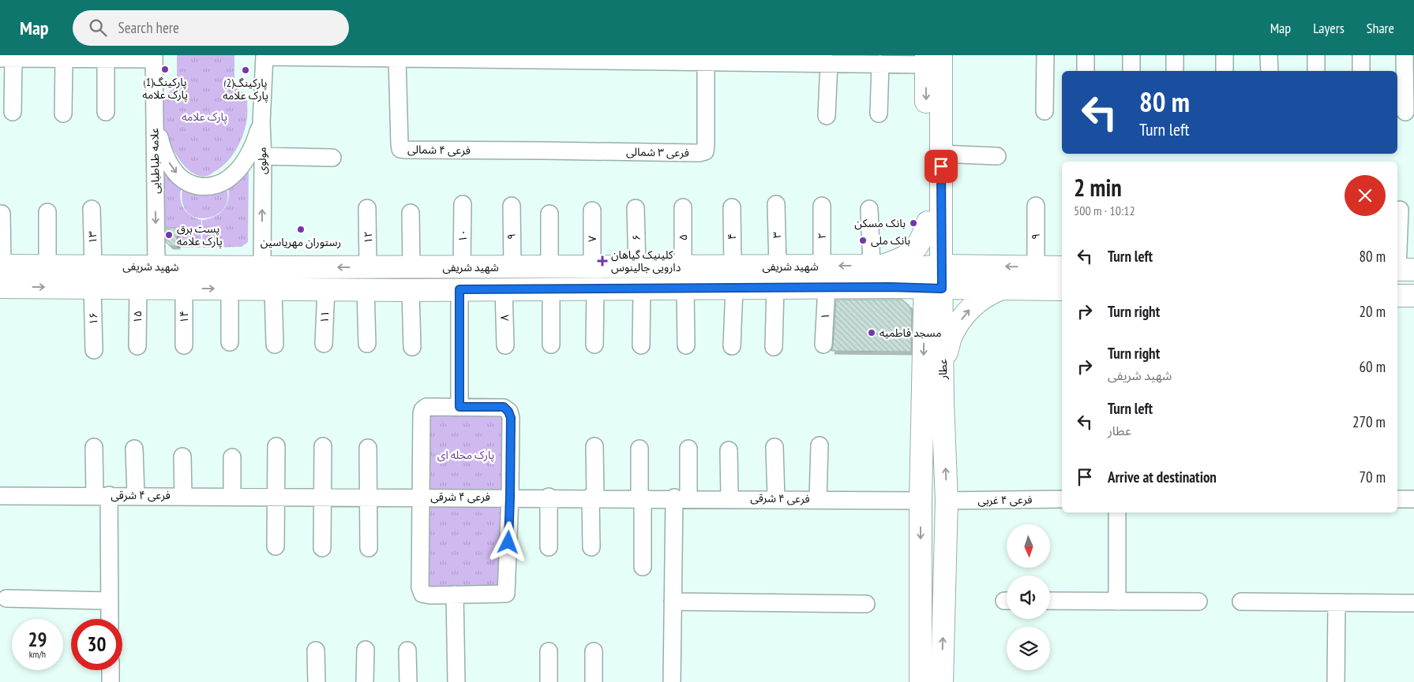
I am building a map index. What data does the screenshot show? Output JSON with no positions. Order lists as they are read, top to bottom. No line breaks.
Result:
{"streets":{"main road":["شهید شریفی","عطار"],"street":["فرعی ۴ شمالی","فرعی ۳ شمالی","علامه طباطبایی","مولوی","۳","۱۰","۲","۹","۴","۱۳","۱۲","۶","۵","۷","۱","۱۵","۱۴","۱۱","۸","۱۶","فرعی ۴ شرقی","فرعی ۴ غربی"]},"crossings":[["فرعی ۴ شمالی","فرعی ۳ شمالی"],["علامه طباطبایی","شهید شریفی"],["مولوی","شهید شریفی"],["۳","شهید شریفی"],["۱۰","شهید شریفی"],["۲","شهید شریفی"],["۹","شهید شریفی"],["۴","شهید شریفی"],["۱۳","شهید شریفی"],["۱۲","شهید شریفی"],["۶","شهید شریفی"],["۵","شهید شریفی"],["۷","شهید شریفی"],["شهید شریفی","۱"],["شهید شریفی","۱۵"],["شهید شریفی","۱۴"],["شهید شریفی","۱۱"],["شهید شریفی","۸"],["شهید شریفی","۱۶"],["شهید شریفی","عطار"],["عطار","فرعی ۴ شرقی"],["عطار","فرعی ۴ غربی"]],"one_way":["مولوی"],"parks":["پارک علامه","پارک محله ای"],"places":{"other":["پارکینگ(1) پارک علامه","پارکینگ(2) پارک علامه","بانک مسکن","رستوران مهریاسین","پست برق پارک علامه","بانک ملی","مسجد فاطمیه"],"health":["کلینیک گیاهان دارویی جالینوس"]},"north":"bottom","page":{"header":"Map","search":"Search here","nav":["Map","Layers","Share"],"turn":["80 m","Turn left"],"heading":["2 min","500 m · 10:12"],"list":[{"name":"Turn left","value":"80 m"},{"name":"Turn right","value":"20 m"},{"name":"Turn right","note":"شهید شریفی","value":"60 m"},{"name":"Turn left","note":"عطار","value":"270 m"},{"name":"Arrive at destination","value":"70 m"}],"speed":"29 km/h","limit":"30"}}
